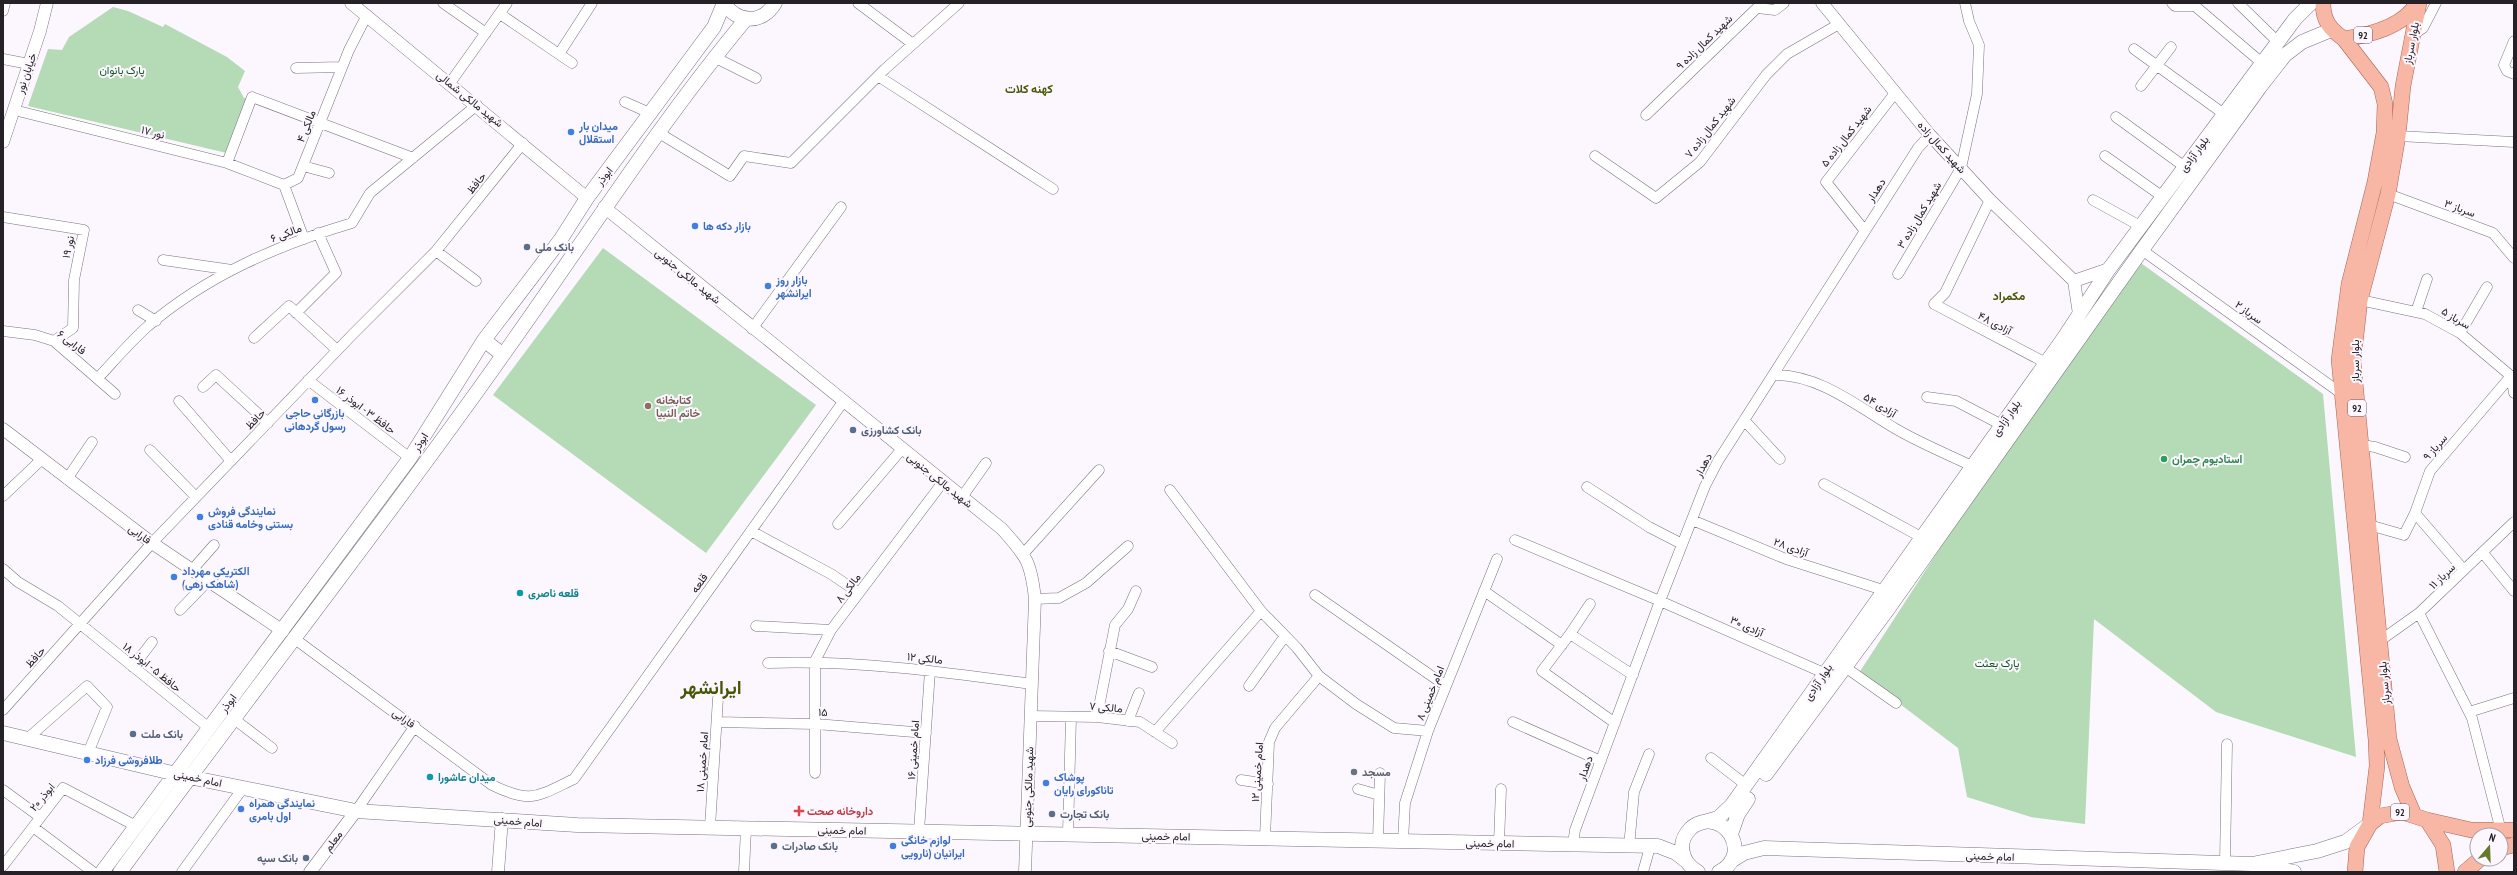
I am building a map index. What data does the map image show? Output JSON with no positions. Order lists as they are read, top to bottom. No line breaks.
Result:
{"streets":{"main road":["92","بلوار سرباز","بلوار آزادی","ابوذر","امام خمینی"],"street":["شهید کمال زاده ۹","خیابان نور","شهید مالکی شمالی","مالکی ۴","شهید کمال زاده ۷","نور ۱۷","شهید کمال زاده ۵","شهید کمال زاده","حافظ","دهدار","سرباز ۳","شهید کمال زاده ۳","مالکی ۶","نور ۱۹","شهید مالکی جنوبی","سرباز ۲","سرباز ۵","آزادی ۴۸","فارابی ۶","آزادی ۵۴","حافظ ۳ - ابوذر ۱۶","سرباز ۹","فارابی","آزادی ۲۸","سرباز ۱۱","قلعه","مالکی ۸","آزادی ۳۰","مالکی ۱۲","حافظ ۵ - ابوذر ۱۸","امام خمینی ۸","مالکی ۷","۱۵","امام خمینی ۱۶","امام خمینی ۱۸","امام خمینی ۱۲","ابوذر ۲۰","معلم"]},"crossings":[["92","بلوار سرباز"],["92","بلوار آزادی"],["بلوار سرباز","سرباز ۳"],["بلوار سرباز","سرباز ۲"],["بلوار سرباز","سرباز ۵"],["بلوار سرباز","سرباز ۹"],["بلوار سرباز","سرباز ۱۱"],["خیابان نور","نور ۱۷"],["شهید مالکی شمالی","مالکی ۴"],["شهید مالکی شمالی","ابوذر"],["شهید مالکی شمالی","حافظ"],["شهید مالکی شمالی","مالکی ۶"],["مالکی ۴","نور ۱۷"],["شهید کمال زاده ۷","شهید کمال زاده"],["شهید کمال زاده ۵","شهید کمال زاده"],["شهید کمال زاده ۵","دهدار"],["شهید کمال زاده","دهدار"],["شهید کمال زاده","شهید کمال زاده ۳"],["شهید کمال زاده","آزادی ۴۸"],["بلوار آزادی","سرباز ۲"],["بلوار آزادی","آزادی ۴۸"],["بلوار آزادی","آزادی ۵۴"],["بلوار آزادی","آزادی ۲۸"],["بلوار آزادی","آزادی ۳۰"],["بلوار آزادی","امام خمینی"],["ابوذر","شهید مالکی جنوبی"],["ابوذر","حافظ ۳ - ابوذر ۱۶"],["ابوذر","فارابی"],["ابوذر","حافظ ۵ - ابوذر ۱۸"],["ابوذر","امام خمینی"],["ابوذر","ابوذر ۲۰"],["حافظ","حافظ ۳ - ابوذر ۱۶"],["حافظ","فارابی"],["حافظ","حافظ ۵ - ابوذر ۱۸"],["دهدار","آزادی ۵۴"],["دهدار","آزادی ۲۸"],["دهدار","آزادی ۳۰"],["دهدار","امام خمینی"],["مالکی ۶","فارابی ۶"],["نور ۱۹","فارابی ۶"],["شهید مالکی جنوبی","قلعه"],["شهید مالکی جنوبی","مالکی ۸"],["شهید مالکی جنوبی","مالکی ۱۲"],["شهید مالکی جنوبی","مالکی ۷"],["شهید مالکی جنوبی","امام خمینی"],["سرباز ۵","سرباز ۹"],["فارابی","قلعه"],["مالکی ۸","مالکی ۱۲"],["مالکی ۸","۱۵"],["مالکی ۱۲","امام خمینی ۱۶"],["امام خمینی ۸","امام خمینی"],["۱۵","امام خمینی ۱۶"],["۱۵","امام خمینی ۱۸"],["امام خمینی ۱۶","امام خمینی"],["امام خمینی ۱۸","امام خمینی"],["امام خمینی ۱۲","امام خمینی"],["امام خمینی","معلم"]],"districts":["کهنه کلات","مکمراد","ایرانشهر"],"parks":["پارک بانوان","پارک بعثت"],"places":{"other":["میدان بار استقلال","بازار دکه ها","بانک ملی","بازار روز ایرانشهر","بازرگانی حاجی رسول گردهانی","کتابخانه خاتم النبیا","بانک کشاورزی","استادیوم چمران","نمایندگی فروش بستنی وخامه قنادی","الکتریکی مهرداد (شاهک زهی)","قلعه ناصری","بانک ملت","طلافروشی فرزاد","مسجد","میدان عاشورا","پوشاک تاناکورای رایان","نمایندگی همراه اول بامری","بانک تجارت","بانک صادرات","لوازم خانگی ایرانیان (نارویی","بانک سپه"],"health":["داروخانه صحت"]},"north":"top"}
